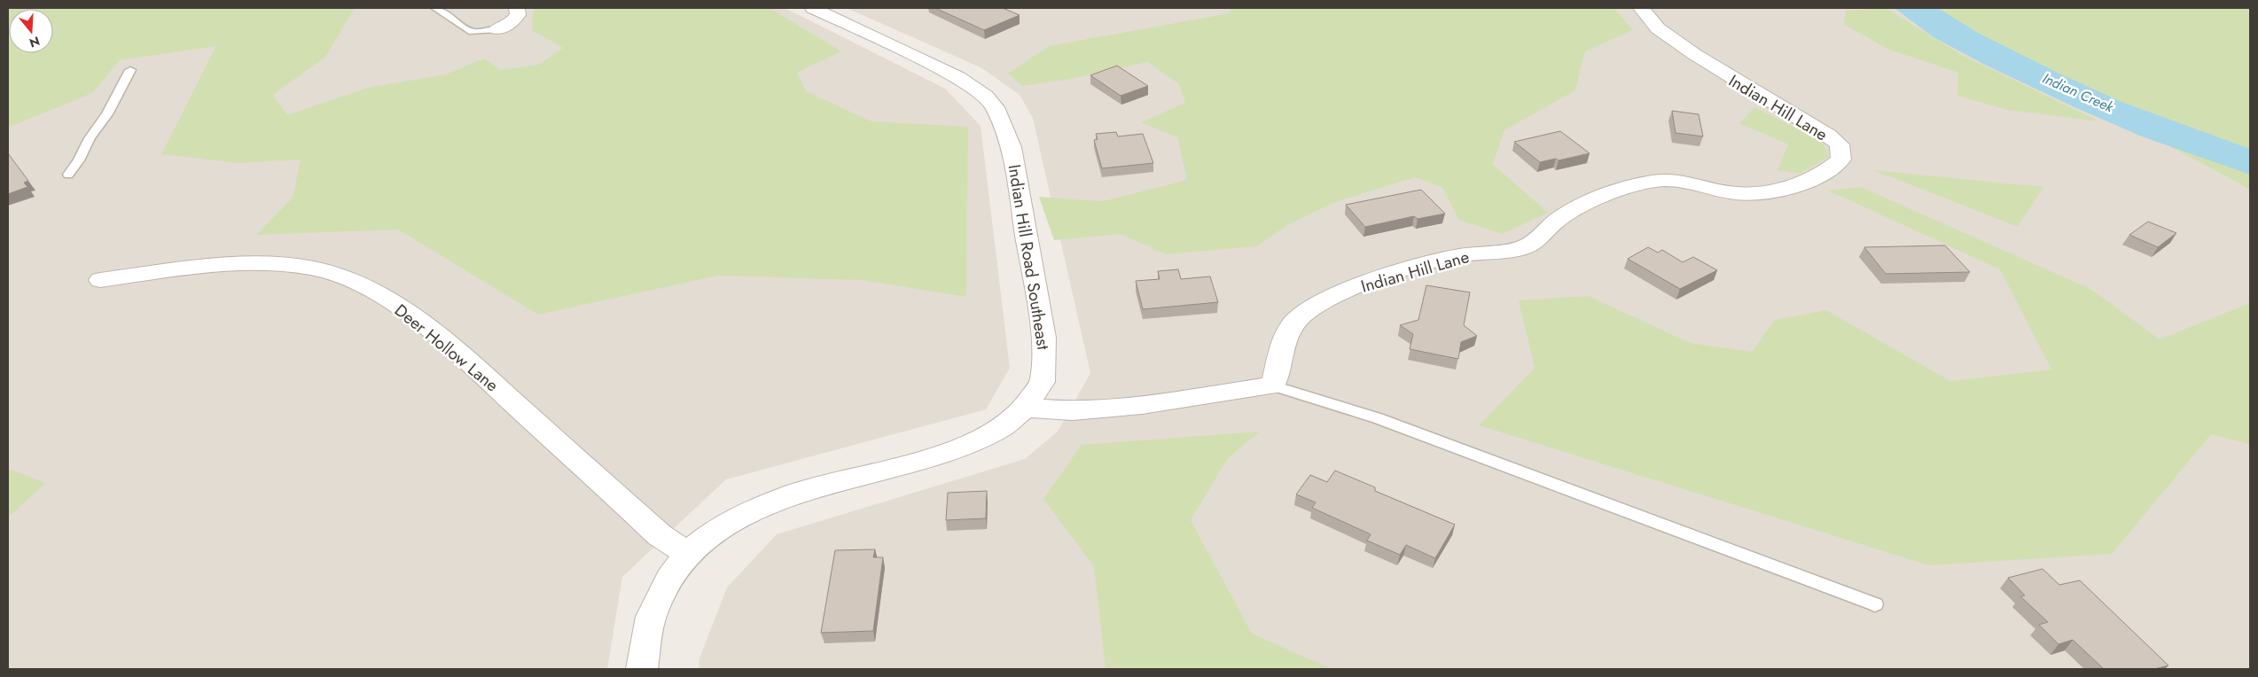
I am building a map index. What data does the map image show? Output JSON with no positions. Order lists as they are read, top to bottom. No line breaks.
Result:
{"streets":{"street":["Indian Hill Lane","Indian Hill Road Southeast","Deer Hollow Lane"]},"crossings":[["Indian Hill Road Southeast","Deer Hollow Lane"]],"water":["Indian Creek"],"north":"bottom"}
